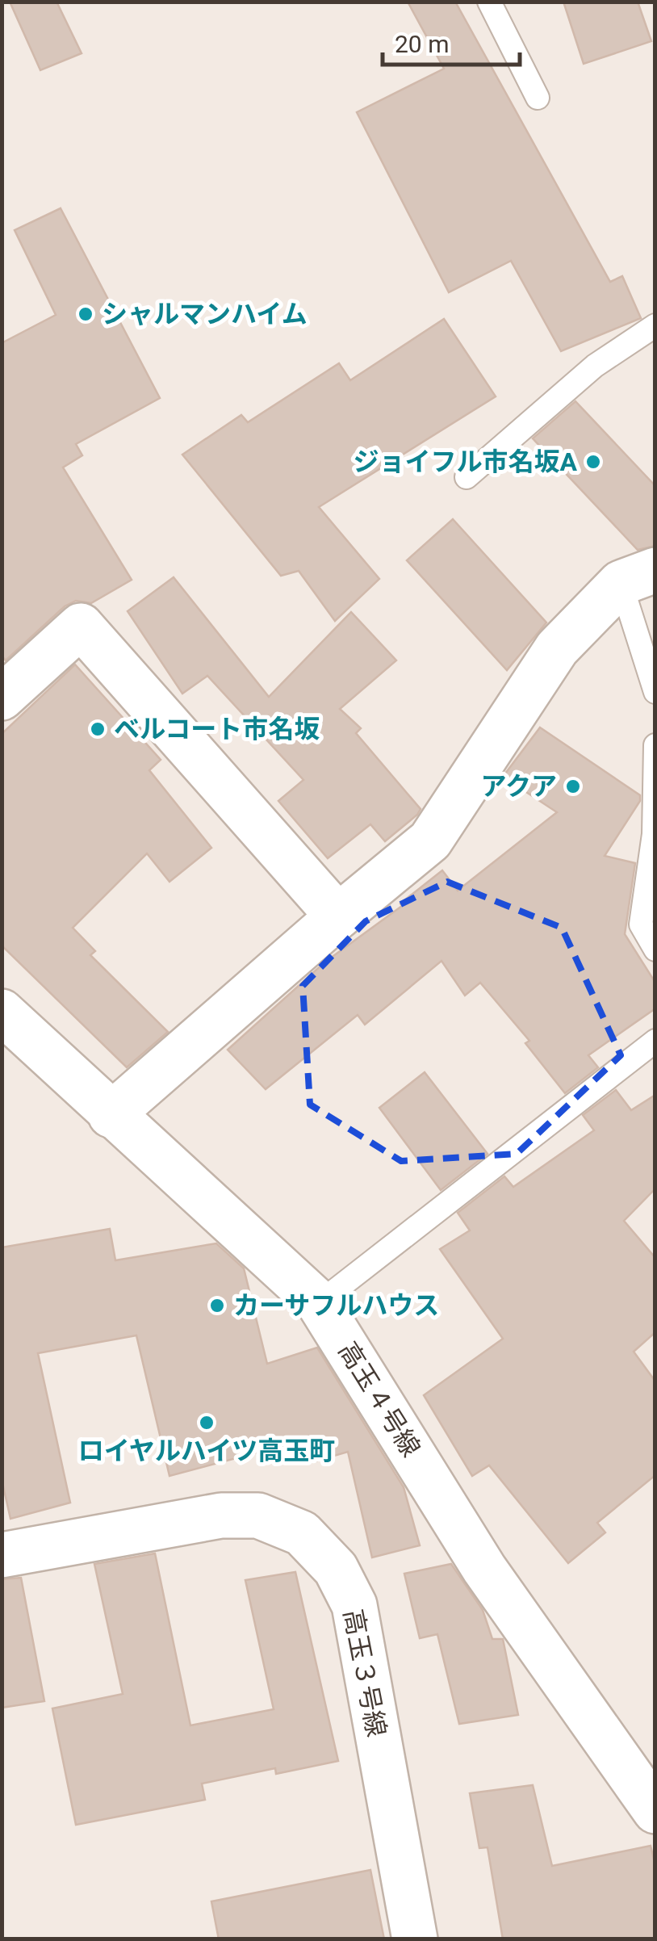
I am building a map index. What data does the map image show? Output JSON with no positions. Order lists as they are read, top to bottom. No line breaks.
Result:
{"streets":{"street":["高玉４号線","高玉３号線"]},"places":["シャルマンハイム","ジョイフル市名坂A","ベルコート市名坂","アクア","カーサフルハウス","ロイヤルハイツ高玉町"],"scale_bar":"20 m"}
